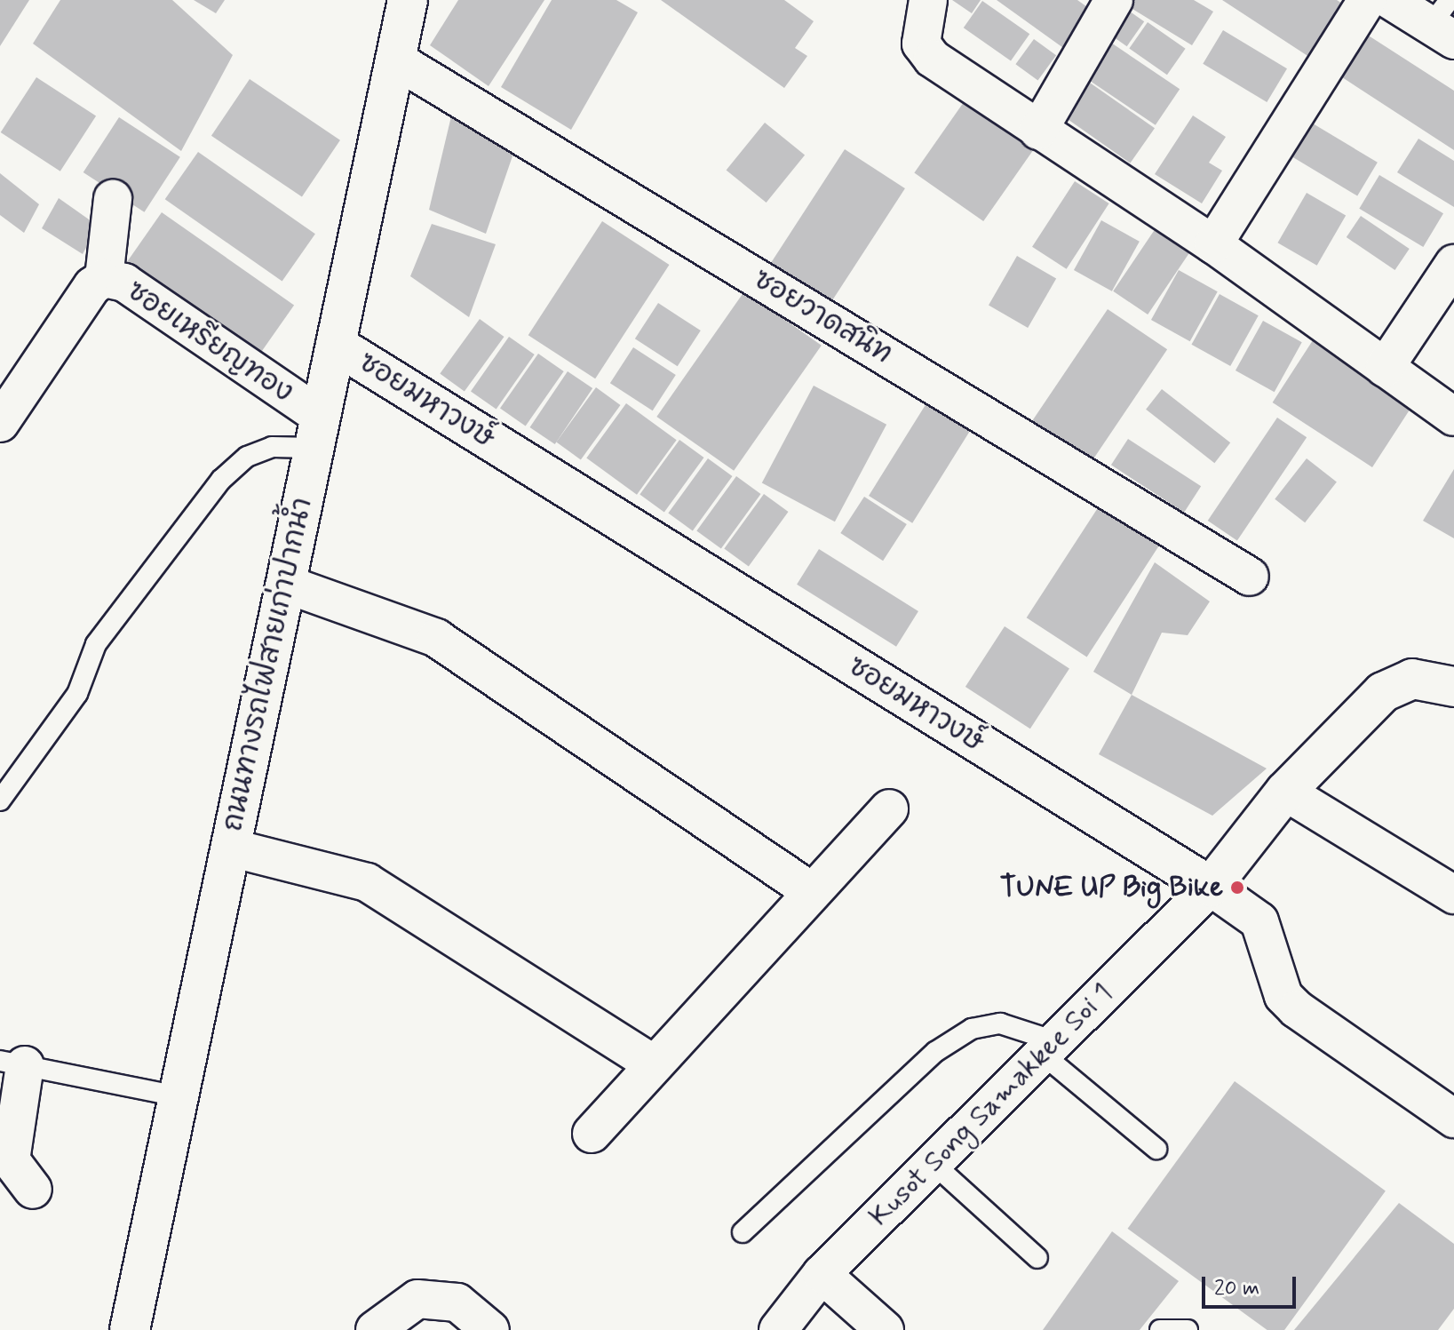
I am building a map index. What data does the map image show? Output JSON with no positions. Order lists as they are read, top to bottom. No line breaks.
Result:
{"streets":{"street":["ซอยวาดสนิท","ซอยเหรียญทอง","ซอยมหาวงษ์","ถนนทางรถไฟสายเก่าปากน้ำ","Kusot Song Samakkee Soi 1"]},"crossings":[["ซอยวาดสนิท","ถนนทางรถไฟสายเก่าปากน้ำ"],["ซอยเหรียญทอง","ถนนทางรถไฟสายเก่าปากน้ำ"],["ซอยมหาวงษ์","ถนนทางรถไฟสายเก่าปากน้ำ"],["ซอยมหาวงษ์","Kusot Song Samakkee Soi 1"]],"places":["TUNE UP Big Bike"],"scale_bar":"20 m"}
